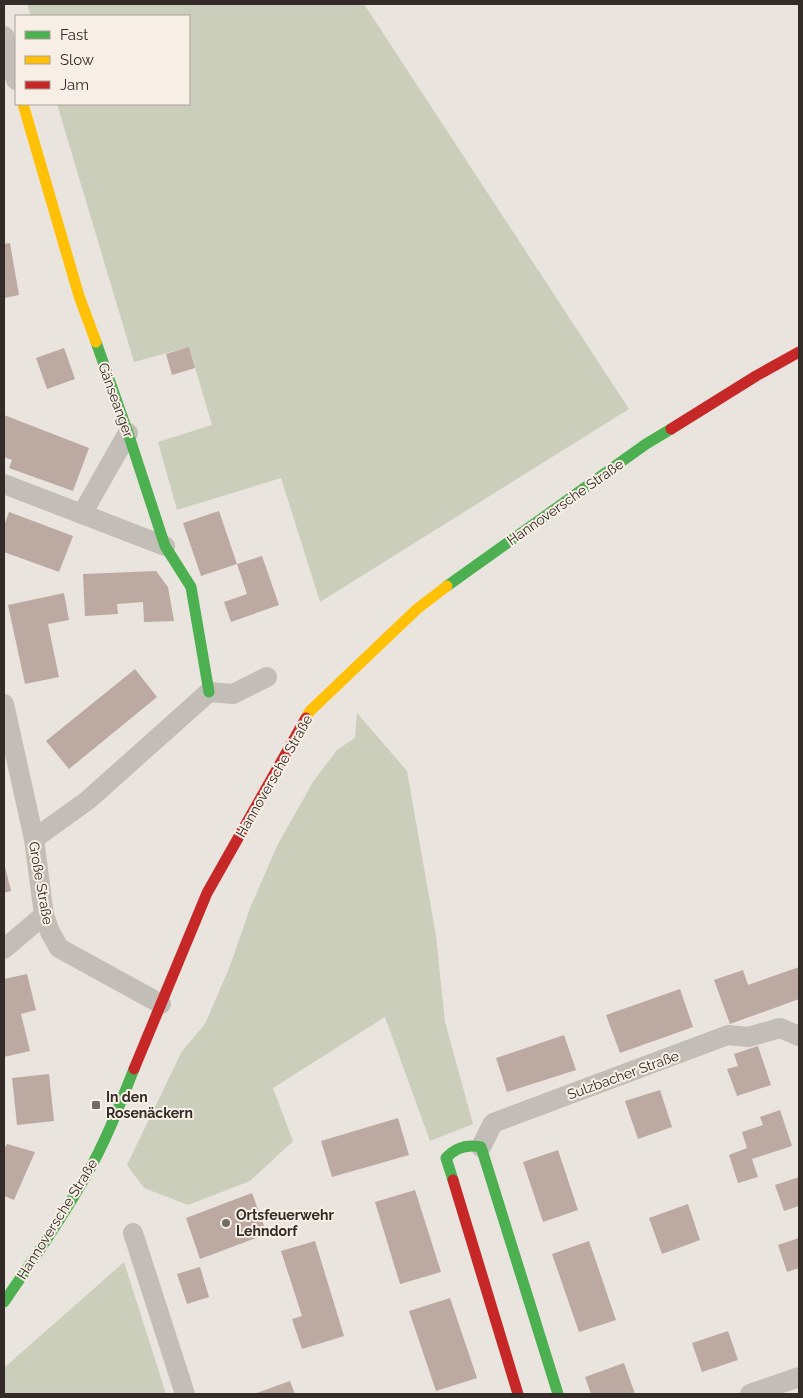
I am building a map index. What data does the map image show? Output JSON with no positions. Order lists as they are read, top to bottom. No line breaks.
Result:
{"streets":{"main road":["Gänseanger","Hannoversche Straße"],"street":["Große Straße","Sulzbacher Straße"]},"crossings":[["Hannoversche Straße","Große Straße"]],"places":{"transit":["In den Rosenäckern"],"other":["Ortsfeuerwehr Lehndorf"]},"legend":["Fast","Slow","Jam"]}
